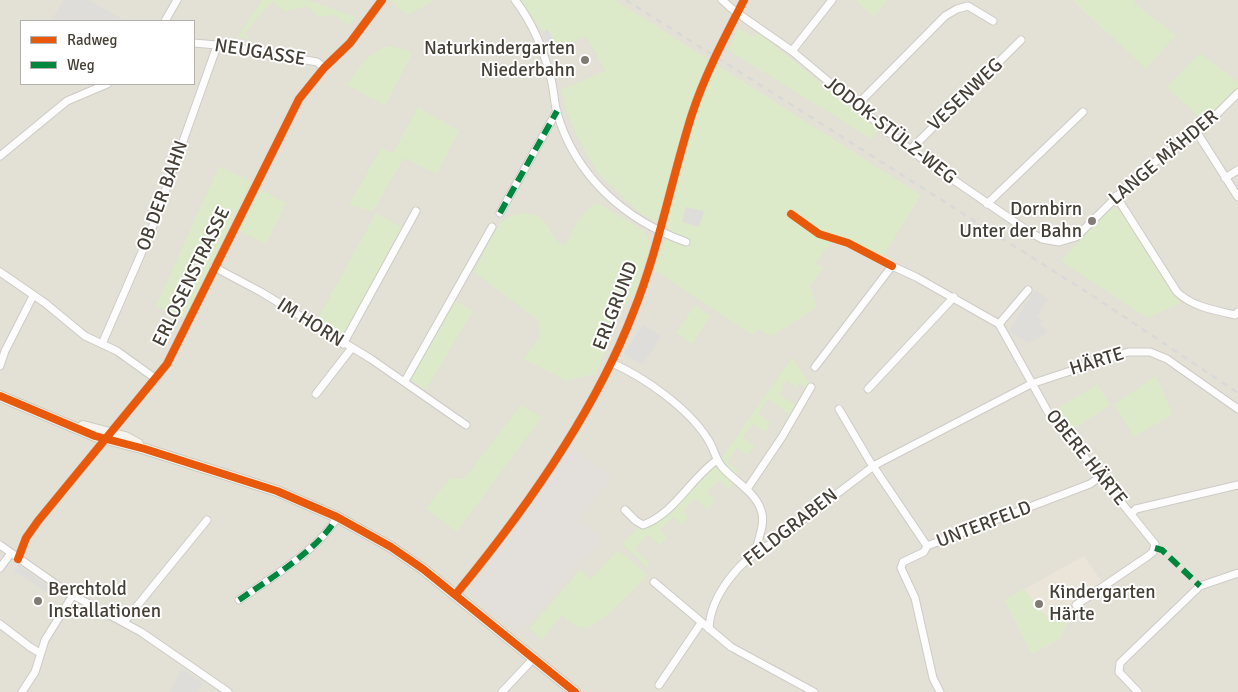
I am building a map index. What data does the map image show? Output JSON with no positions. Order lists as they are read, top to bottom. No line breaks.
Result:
{"streets":{"street":["NEUGASSE","VESENWEG","JODOK-STÜLZ-WEG","LANGE MÄHDER","OB DER BAHN","ERLOSENSTRASSE","ERLGRUND","IM HORN","HÄRTE","OBERE HÄRTE","UNTERFELD","FELDGRABEN"]},"crossings":[["NEUGASSE","OB DER BAHN"],["NEUGASSE","ERLOSENSTRASSE"],["VESENWEG","JODOK-STÜLZ-WEG"],["JODOK-STÜLZ-WEG","LANGE MÄHDER"],["ERLOSENSTRASSE","IM HORN"],["HÄRTE","OBERE HÄRTE"],["HÄRTE","FELDGRABEN"],["OBERE HÄRTE","UNTERFELD"],["OBERE HÄRTE","FELDGRABEN"]],"places":["Naturkindergarten Niederbahn","Dornbirn Unter der Bahn","Berchtold Installationen","Kindergarten Härte"],"legend":["Radweg","Weg"]}
